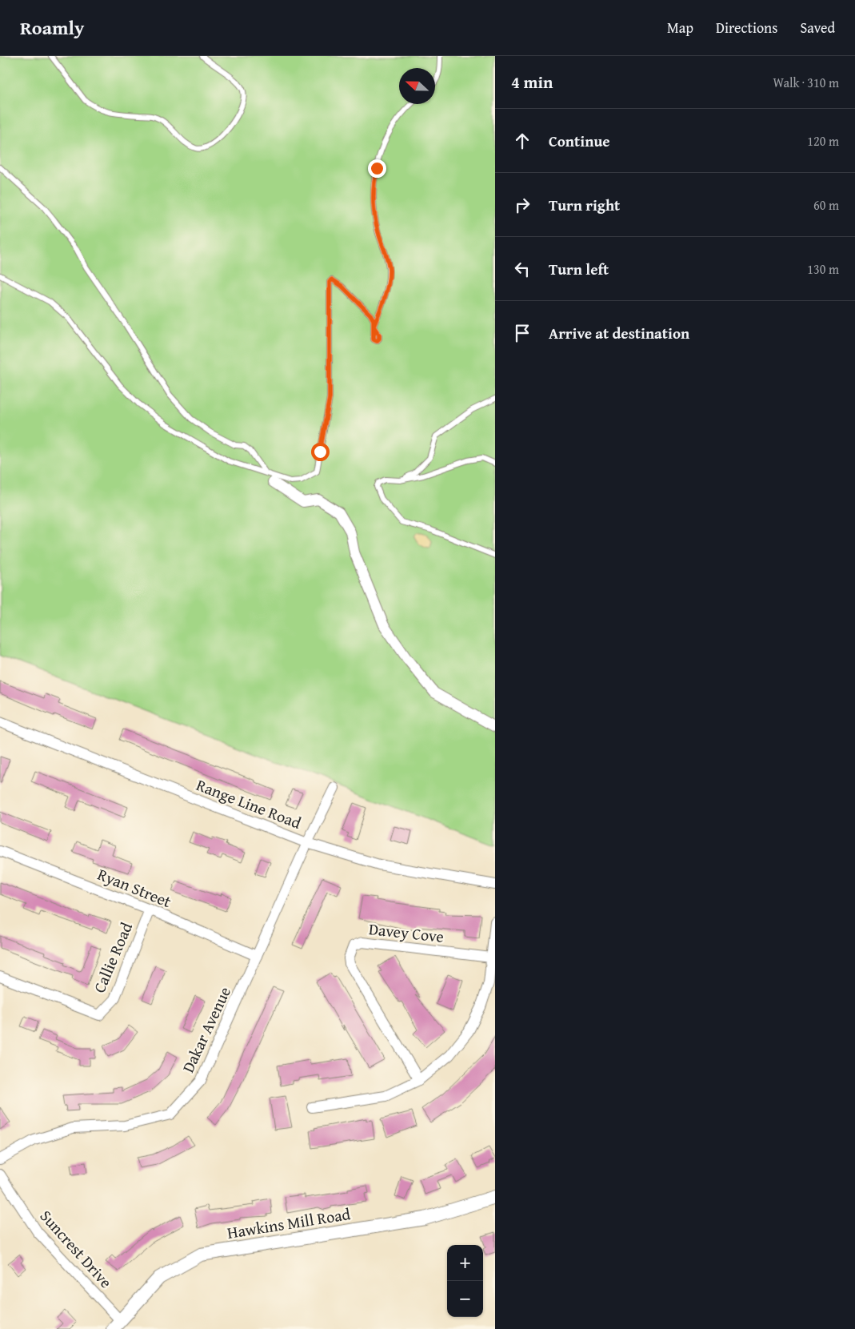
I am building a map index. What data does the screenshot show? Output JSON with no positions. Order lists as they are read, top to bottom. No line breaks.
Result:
{"streets":{"street":["Range Line Road","Ryan Street","Davey Cove","Callie Road","Dakar Avenue","Hawkins Mill Road","Suncrest Drive"]},"crossings":[["Range Line Road","Dakar Avenue"],["Ryan Street","Callie Road"],["Ryan Street","Dakar Avenue"],["Hawkins Mill Road","Suncrest Drive"]],"north":"left","page":{"header":"Roamly","nav":["Map","Directions","Saved"],"heading":["4 min","Walk · 310 m"],"list":[["Continue","120 m"],["Turn right","60 m"],["Turn left","130 m"],"Arrive at destination"],"map_buttons":["+","−"]}}
